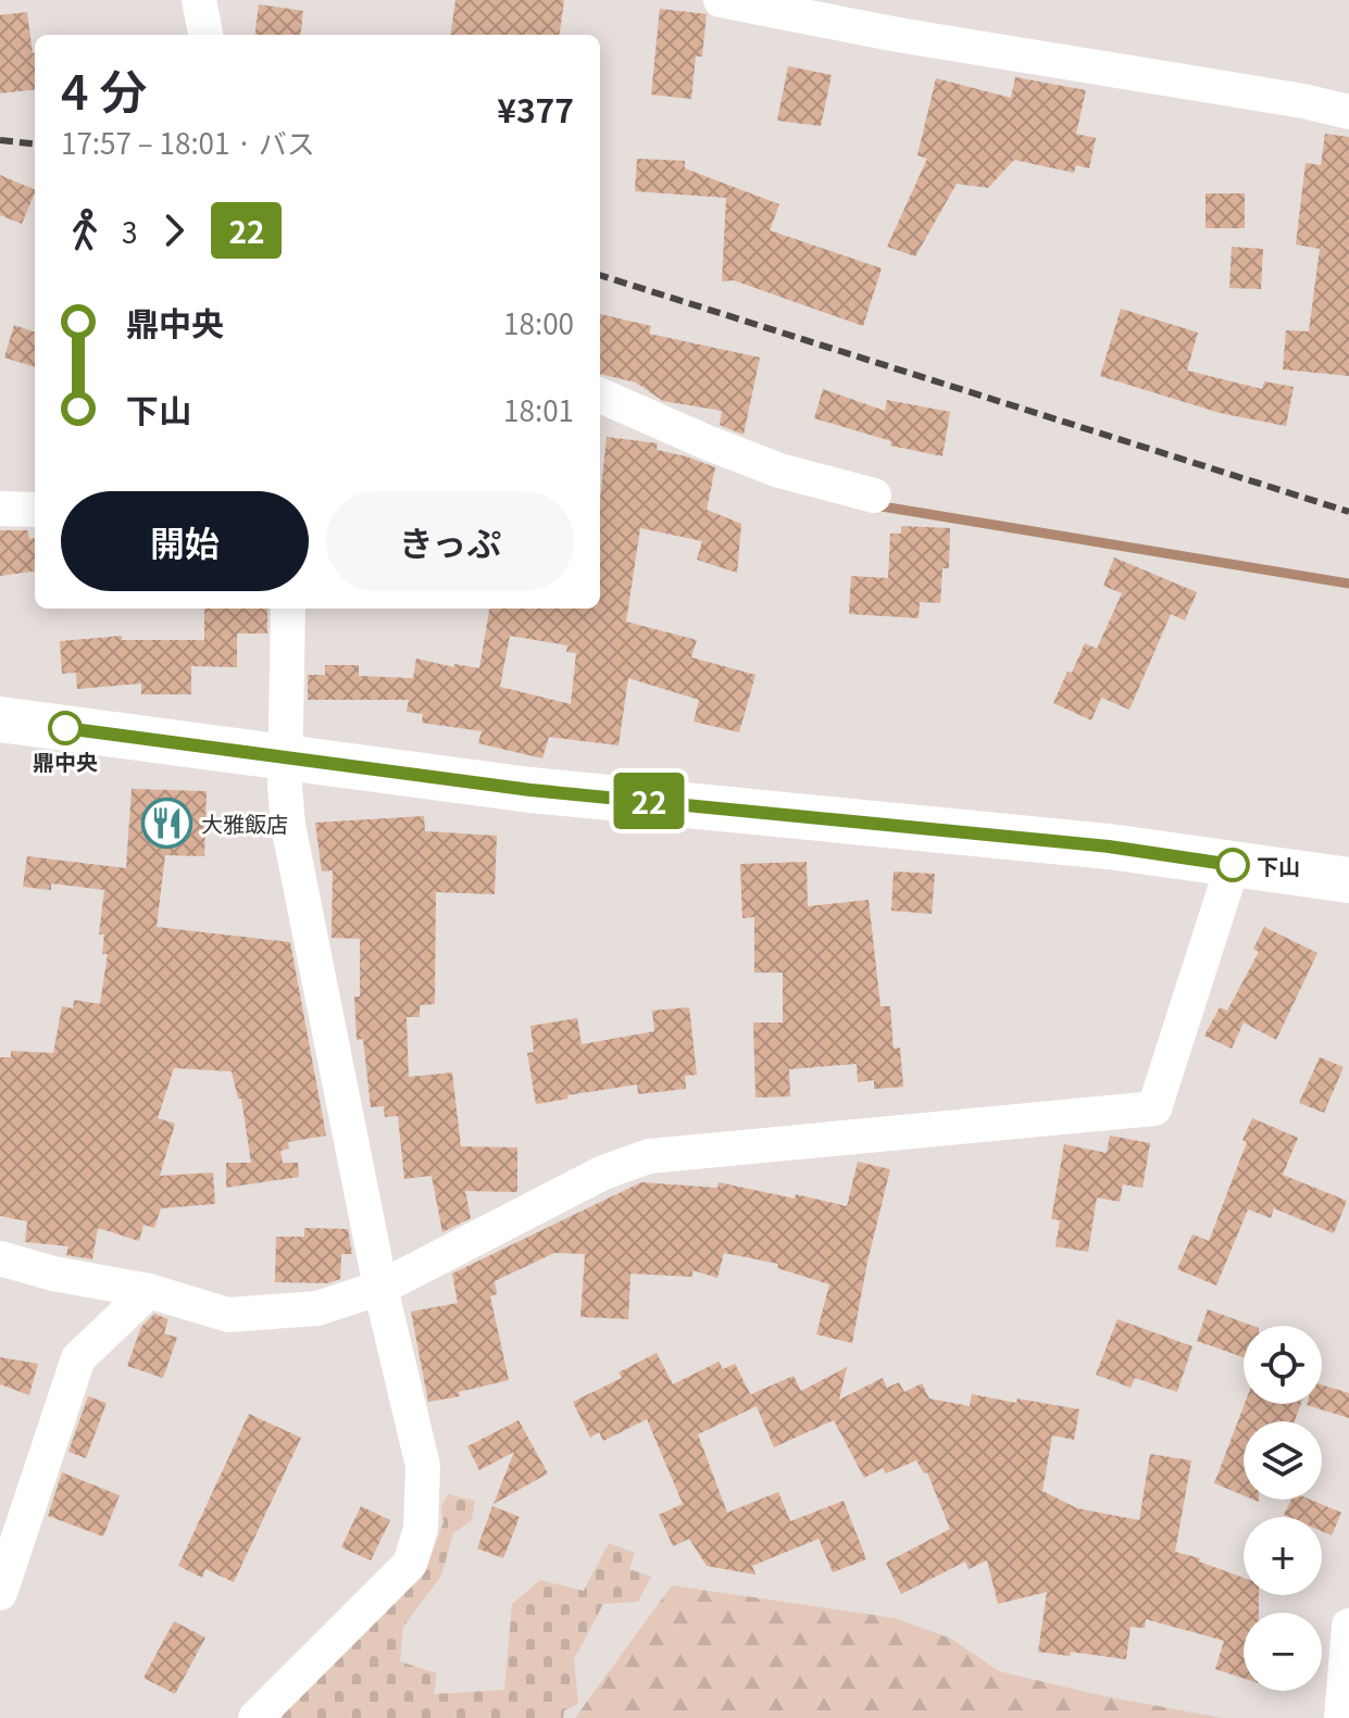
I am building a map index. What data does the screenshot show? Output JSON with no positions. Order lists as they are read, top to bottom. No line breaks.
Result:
{"places":{"other":["鼎中央","下山"],"restaurant":["大雅飯店"]},"lines":["bus line 22"],"page":{"on_map":"22","heading":["4 分","17:57 – 18:01 · バス","¥377"],"legs":["3","22"],"list":[{"name":"鼎中央","value":"18:00"},{"name":"下山","value":"18:01"}],"buttons":["開始","きっぷ"],"map_buttons":["+","−"]}}
